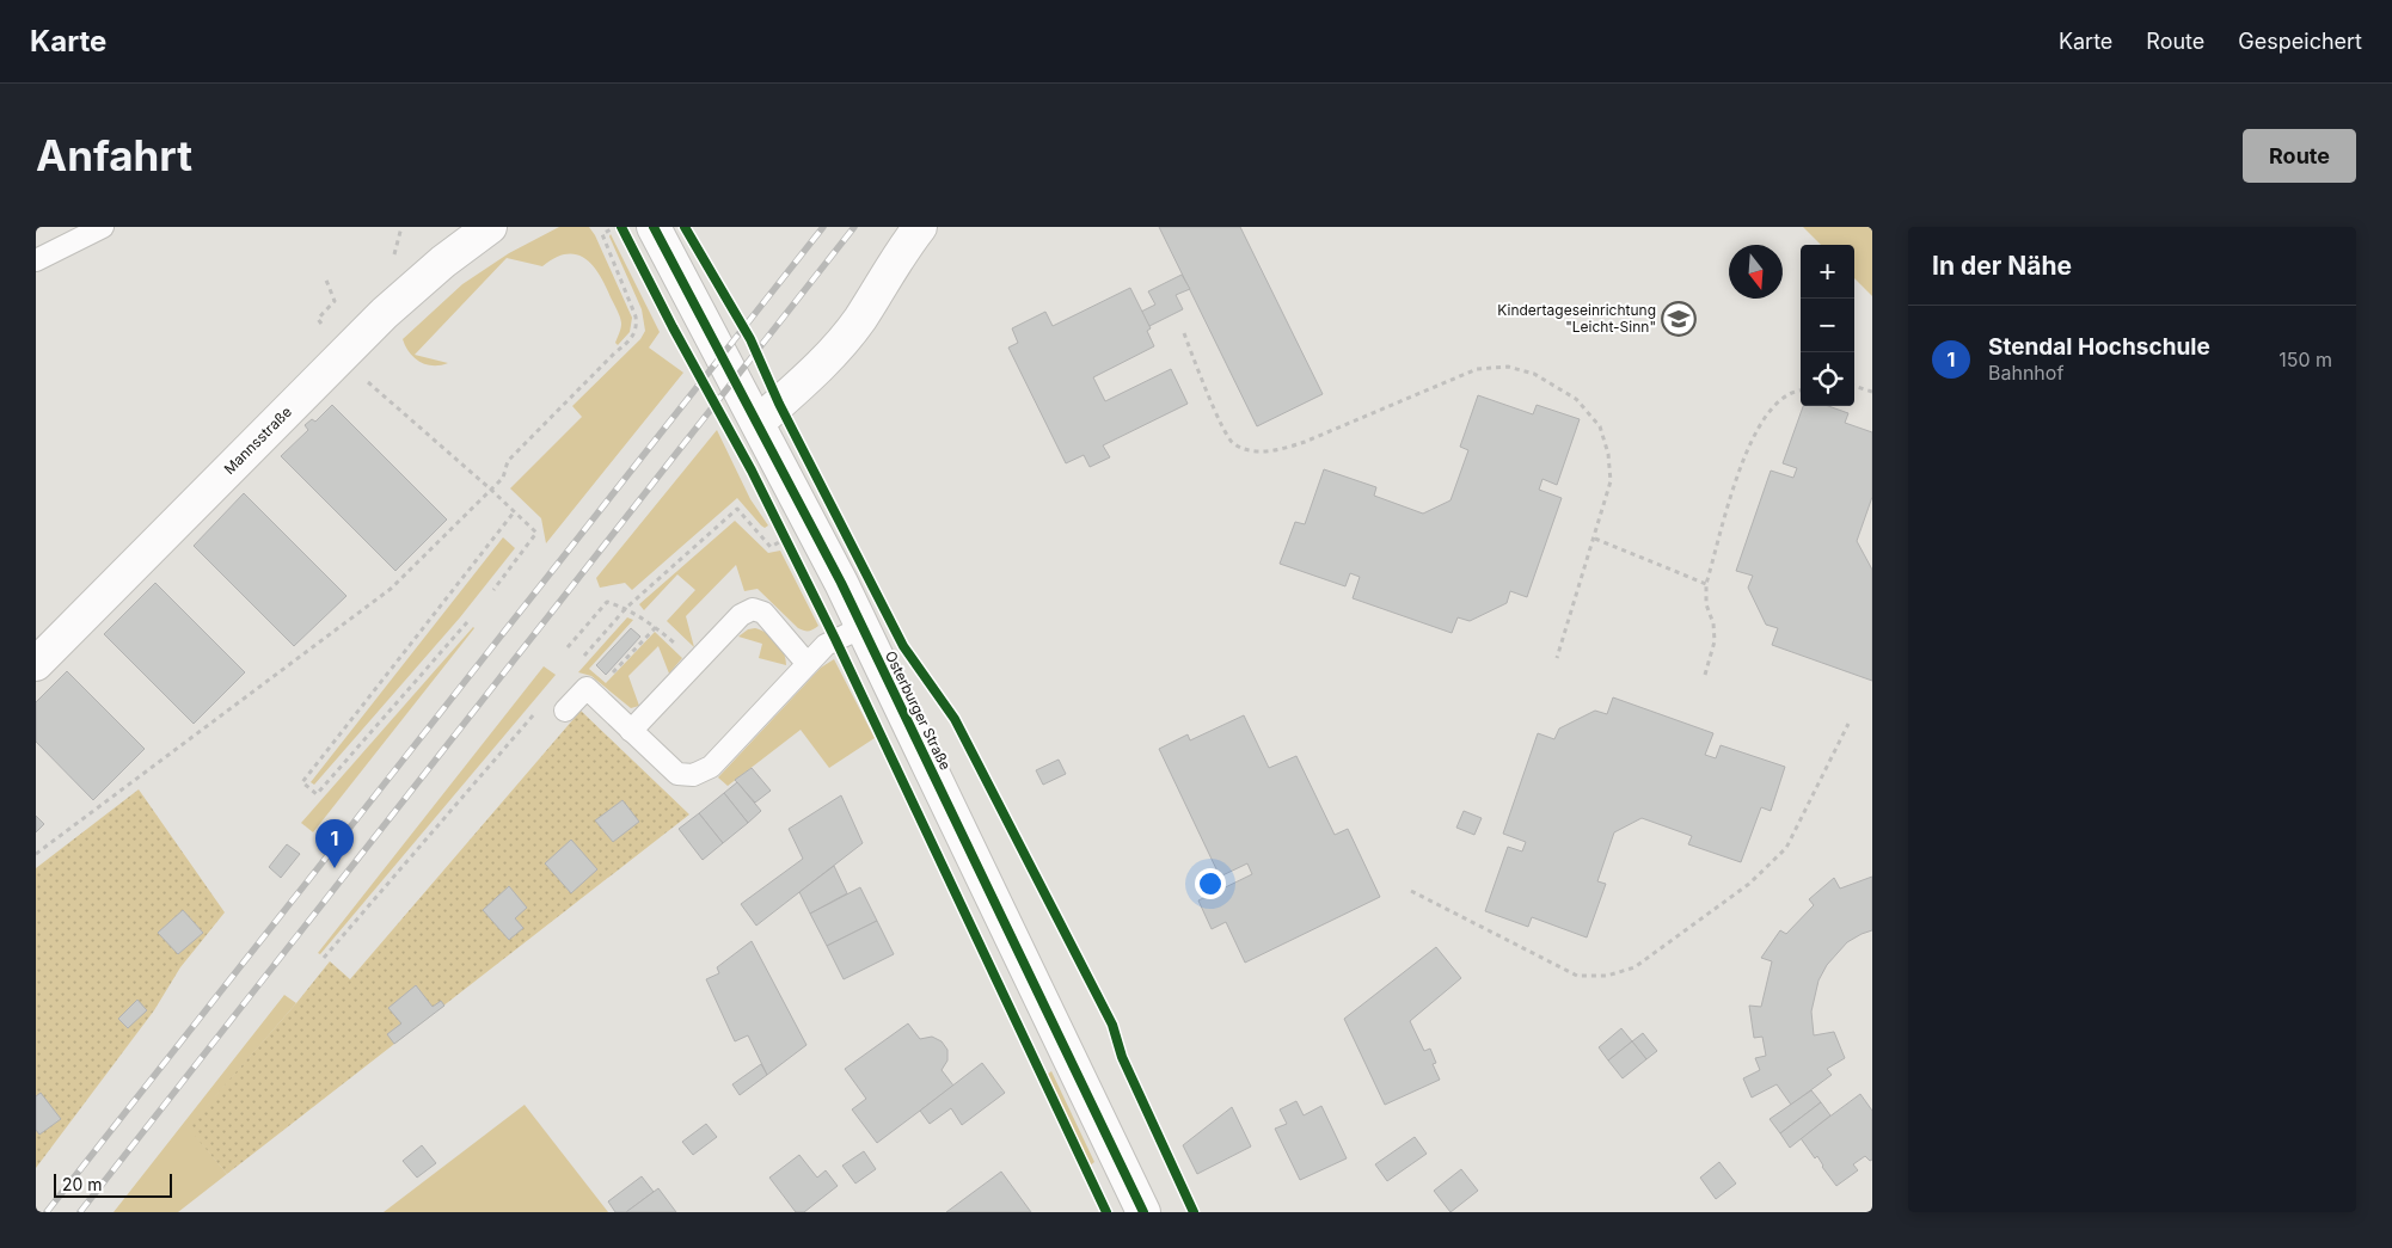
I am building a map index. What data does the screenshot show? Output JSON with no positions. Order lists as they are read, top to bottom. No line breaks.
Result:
{"streets":{"street":["Mannsstraße","Osterburger Straße"]},"places":{"school or university":["Kindertageseinrichtung \"Leicht-Sinn\""]},"scale_bar":"20 m","north":"bottom","page":{"header":"Karte","nav":["Karte","Route","Gespeichert"],"buttons":"Route","title":"Anfahrt","heading":"In der Nähe","map_buttons":["+","−"],"list":[{"mark":"1","name":"Stendal Hochschule","note":"Bahnhof","value":"150 m"}],"pins":"1","scale":"20 m"}}
